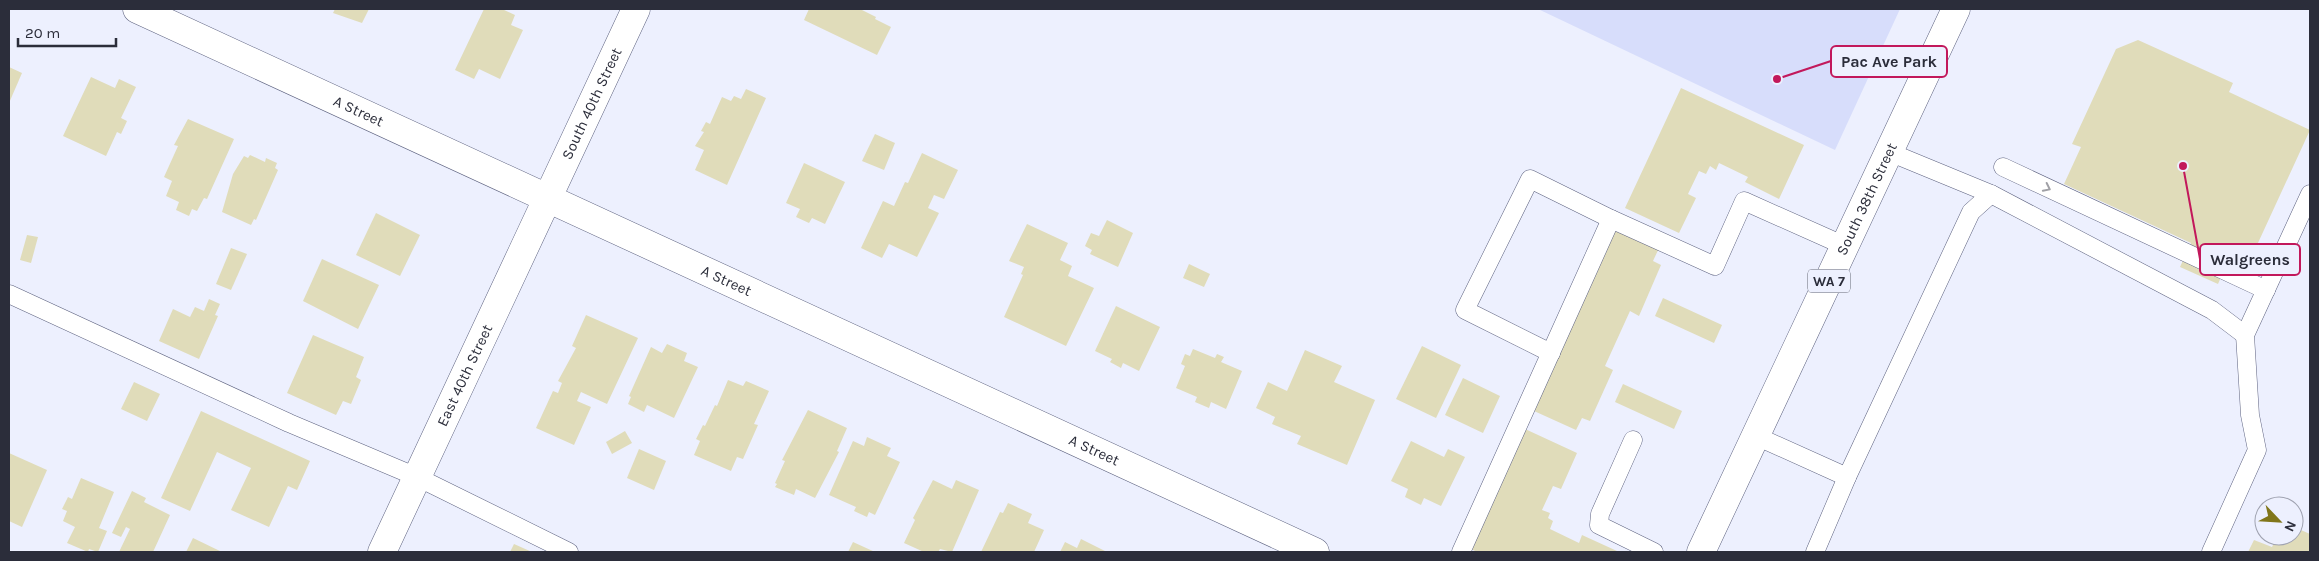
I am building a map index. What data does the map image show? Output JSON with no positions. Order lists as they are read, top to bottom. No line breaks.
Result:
{"streets":{"street":["South 40th Street","A Street","South 38th Street","WA 7","East 40th Street"]},"crossings":[["South 40th Street","A Street"],["South 40th Street","East 40th Street"],["A Street","East 40th Street"]],"places":["Pac Ave Park","Walgreens"],"scale_bar":"20 m","north":"bottom right"}
